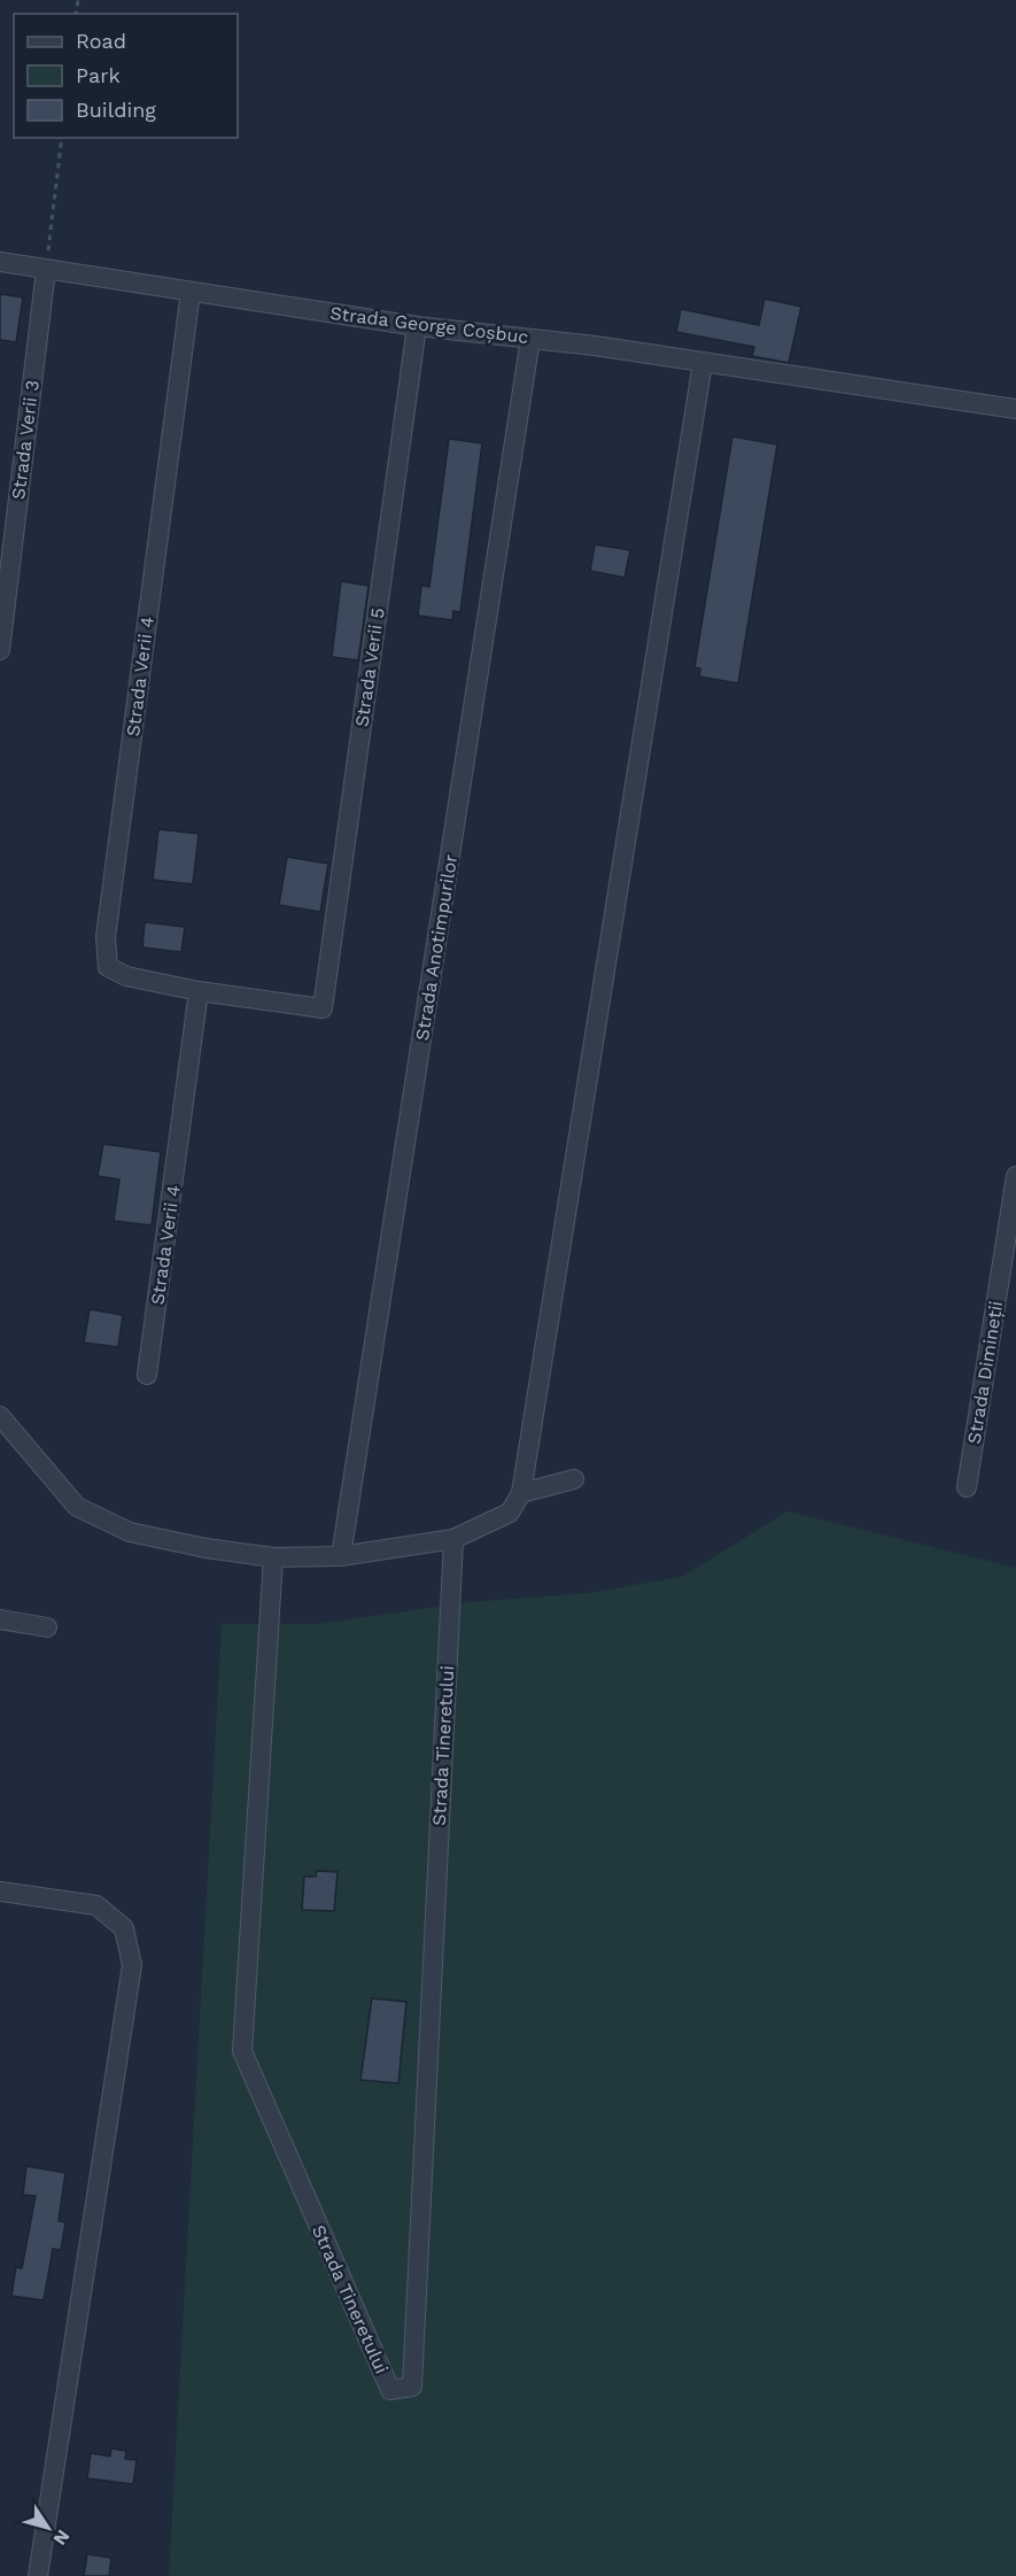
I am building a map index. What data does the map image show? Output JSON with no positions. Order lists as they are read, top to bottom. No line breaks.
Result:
{"streets":{"street":["Strada George Coșbuc","Strada Verii 3","Strada Verii 5","Strada Verii 4","Strada Anotimpurilor","Strada Dimineții","Strada Tineretului"]},"crossings":[["Strada George Coșbuc","Strada Verii 3"],["Strada George Coșbuc","Strada Verii 5"],["Strada George Coșbuc","Strada Verii 4"],["Strada George Coșbuc","Strada Anotimpurilor"],["Strada Verii 5","Strada Verii 4"]],"legend":["Road","Park","Building"],"north":"bottom right"}
